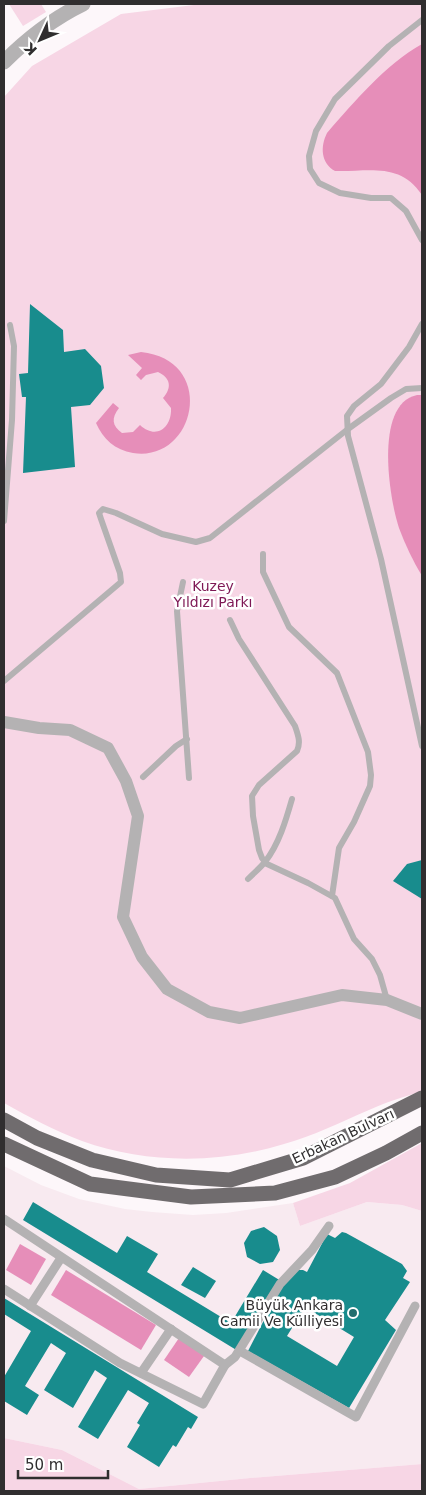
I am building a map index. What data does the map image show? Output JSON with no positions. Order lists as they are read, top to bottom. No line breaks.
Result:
{"streets":{"highway":["Erbakan Bulvarı"]},"parks":["Kuzey Yıldızı Parkı"],"places":["Büyük Ankara Camii Ve Külliyesi"],"scale_bar":"50 m","north":"bottom left"}
